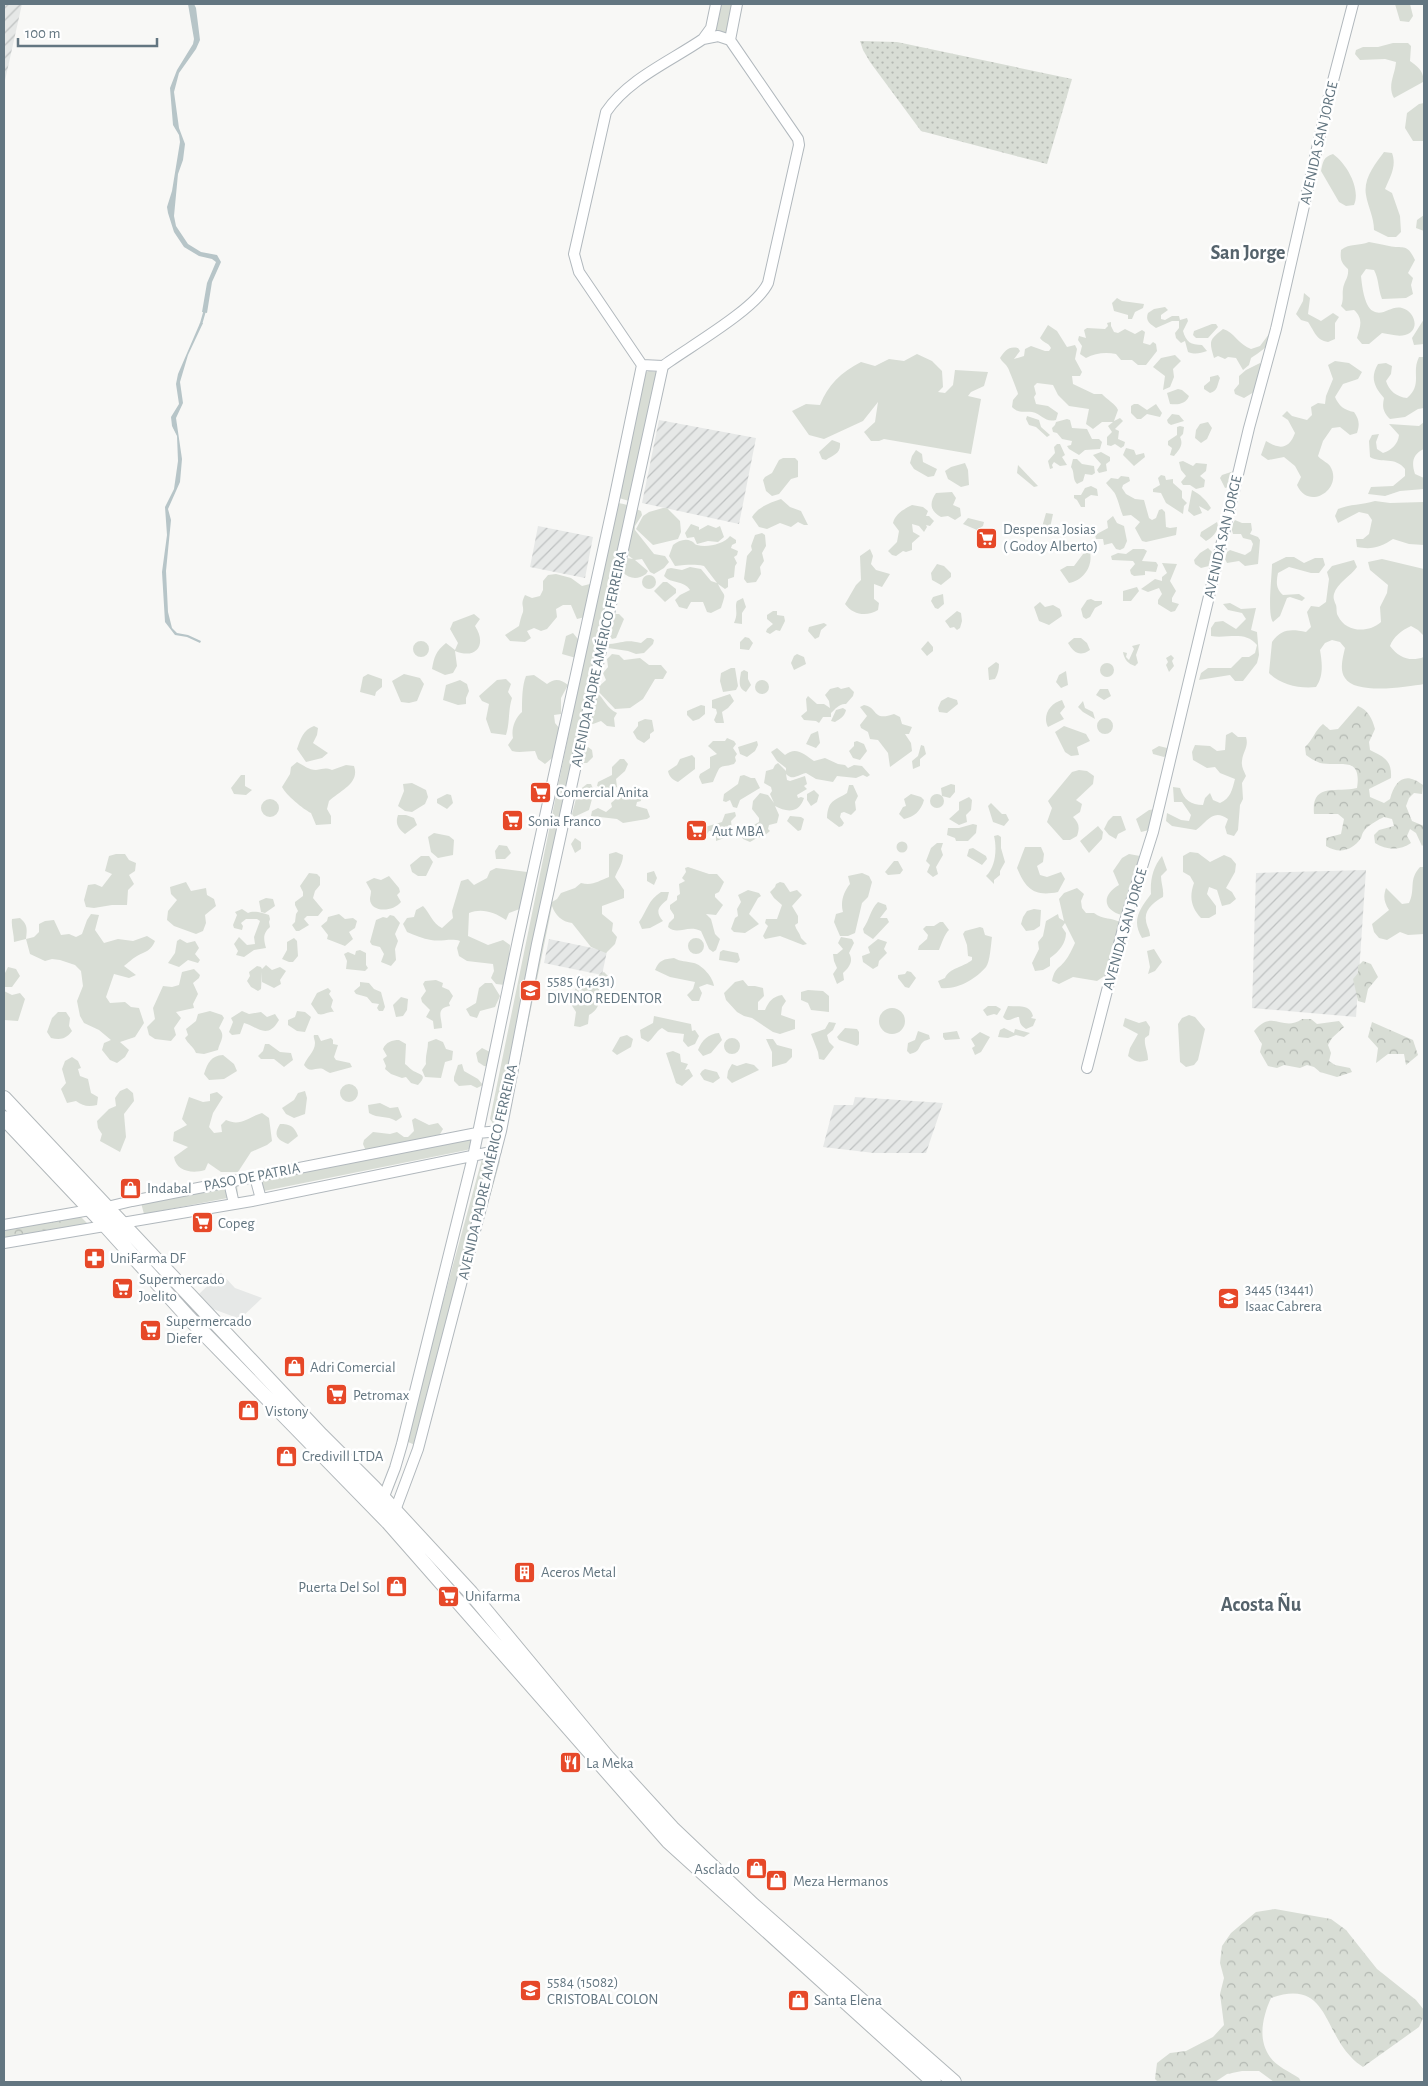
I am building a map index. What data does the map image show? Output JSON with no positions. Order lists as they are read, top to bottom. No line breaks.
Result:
{"streets":{"street":["AVENIDA SAN JORGE","AVENIDA PADRE AMÉRICO FERREIRA","PASO DE PATRIA"]},"crossings":[["AVENIDA PADRE AMÉRICO FERREIRA","PASO DE PATRIA"]],"districts":["San Jorge","Acosta Ñu"],"places":{"supermarket":["Despensa Josias ( Godoy Alberto)","Comercial Anita","Sonia Franco","Aut MBA","Copeg","Supermercado Joelito","Supermercado Diefer","Petromax","Unifarma"],"school or university":["5585 (14631) DIVINO REDENTOR","3445 (13441) Isaac Cabrera","5584 (15082) CRISTOBAL COLON"],"shop":["Indabal","Adri Comercial","Vistony","Credivill LTDA","Puerta Del Sol","Asclado","Meza Hermanos","Santa Elena"],"pharmacy":["UniFarma DF"],"building":["Aceros Metal"],"restaurant":["La Meka"]},"scale_bar":"100 m"}
